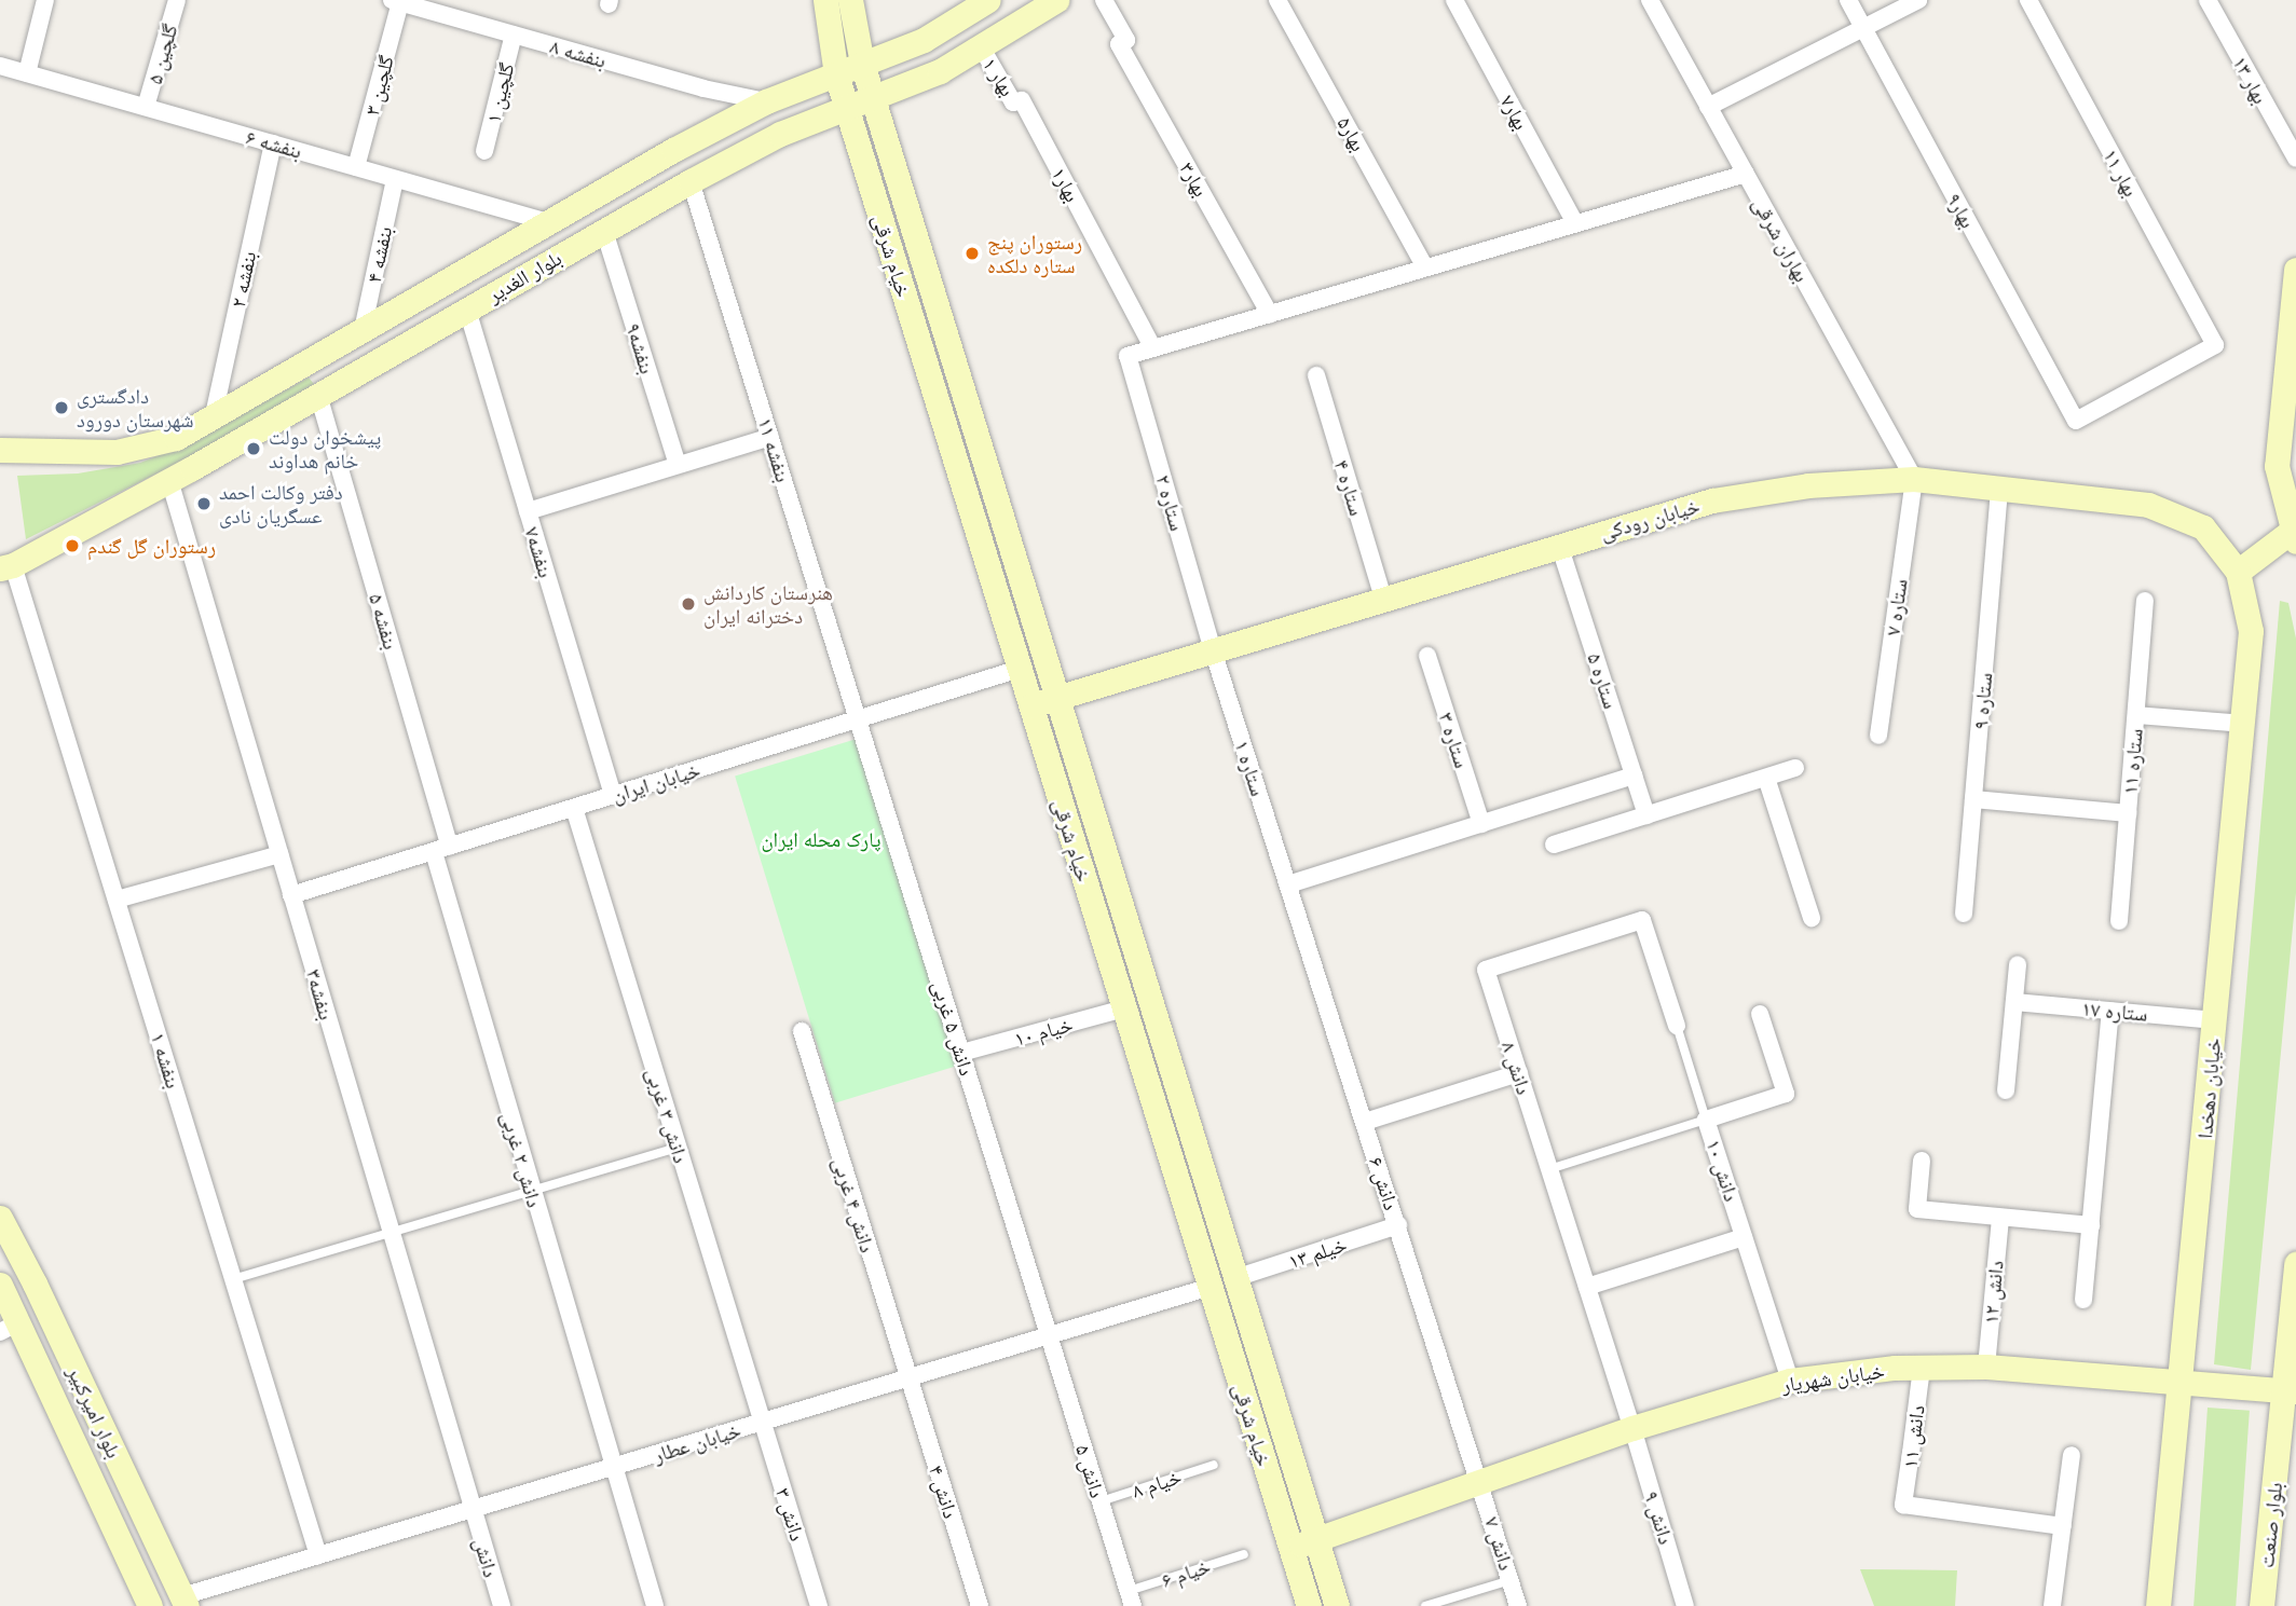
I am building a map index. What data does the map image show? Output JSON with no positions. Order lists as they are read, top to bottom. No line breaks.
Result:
{"streets":{"street":["بنفشه ۸","گلچین ۵","بهار ۱","بهار ۱۳","گلچین ۳","گلچین ۱","بهار۷","بهار۵","بنفشه ۶","بهار ۱۱","بهار۳","بهار۱","بهار۹","بهاران شرقی","بنفشه ۴","خیام شرقی","بلوار الغدیر","بنفشه ۲","بنفشه۹","بنفشه ۱۱","ستاره ۴","ستاره ۲","خیابان رودکی","بنفشه۷","ستاره ۷","بنفشه ۵","ستاره ۵","ستاره ۹","ستاره ۳","ستاره ۱۱","ستاره ۱","خیابان ایران","بنفشه۳","ستاره ۱۷","دانش ۵ غربی","خیام ۱۰","بنفشه ۱","دانش ۸","خیابان دهخدا","دانش ۳ غربی","دانش ۲ غربی","دانش ۱۰","دانش ۶","دانش ۴ غربی","خیلم ۱۳","دانش ۱۲","خیابان شهریار","بلوار امیرکبیر","دانش ۱۱","خیابان عطار","دانش ۵","دانش ۴","دانش ۳","دانش ۹","بلوار صنعت","دانش ۷","دانش"],"lane":["خیام ۸","خیام ۶"]},"crossings":[["بنفشه ۸","گلچین ۳"],["بنفشه ۸","گلچین ۱"],["بنفشه ۸","بلوار الغدیر"],["گلچین ۵","بنفشه ۶"],["بهار ۱","بهار۱"],["بهار ۱","بلوار الغدیر"],["گلچین ۳","بنفشه ۶"],["بنفشه ۶","بنفشه ۴"],["بنفشه ۶","بلوار الغدیر"],["بنفشه ۶","بنفشه ۲"],["بهار ۱۱","بهار۹"],["بهار۱","ستاره ۲"],["بهاران شرقی","خیابان رودکی"],["بهاران شرقی","ستاره ۷"],["بنفشه ۴","بلوار الغدیر"],["خیام شرقی","بلوار الغدیر"],["خیام شرقی","خیابان رودکی"],["خیام شرقی","خیابان ایران"],["خیام شرقی","خیام ۱۰"],["خیام شرقی","خیلم ۱۳"],["خیام شرقی","خیابان شهریار"],["خیام شرقی","خیابان عطار"],["بلوار الغدیر","بنفشه ۲"],["بلوار الغدیر","بنفشه۹"],["بلوار الغدیر","بنفشه ۱۱"],["بلوار الغدیر","بنفشه۷"],["بلوار الغدیر","بنفشه ۵"],["بلوار الغدیر","بنفشه۳"],["بلوار الغدیر","بنفشه ۱"],["بنفشه ۱۱","خیابان ایران"],["بنفشه ۱۱","دانش ۵ غربی"],["ستاره ۴","خیابان رودکی"],["ستاره ۲","خیابان رودکی"],["ستاره ۲","ستاره ۱"],["خیابان رودکی","ستاره ۷"],["خیابان رودکی","ستاره ۵"],["خیابان رودکی","ستاره ۹"],["خیابان رودکی","ستاره ۱"],["خیابان رودکی","خیابان دهخدا"],["بنفشه۷","خیابان ایران"],["بنفشه ۵","خیابان ایران"],["بنفشه ۵","دانش ۲ غربی"],["ستاره ۱","دانش ۶"],["خیابان ایران","بنفشه۳"],["خیابان ایران","دانش ۵ غربی"],["خیابان ایران","دانش ۳ غربی"],["خیابان ایران","دانش ۲ غربی"],["بنفشه۳","خیابان عطار"],["بنفشه۳","دانش"],["ستاره ۱۷","خیابان دهخدا"],["دانش ۵ غربی","خیام ۱۰"],["دانش ۵ غربی","خیابان عطار"],["دانش ۵ غربی","دانش ۵"],["بنفشه ۱","خیابان عطار"],["دانش ۸","خیابان شهریار"],["دانش ۸","دانش ۹"],["خیابان دهخدا","خیابان شهریار"],["دانش ۳ غربی","خیابان عطار"],["دانش ۳ غربی","دانش ۳"],["دانش ۲ غربی","خیابان عطار"],["دانش ۱۰","خیابان شهریار"],["دانش ۶","خیلم ۱۳"],["دانش ۶","خیابان شهریار"],["دانش ۶","دانش ۷"],["دانش ۴ غربی","خیابان عطار"],["دانش ۴ غربی","دانش ۴"],["دانش ۱۲","خیابان شهریار"],["خیابان شهریار","دانش ۱۱"],["خیابان شهریار","دانش ۹"],["خیابان شهریار","بلوار صنعت"],["خیابان شهریار","دانش ۷"],["بلوار امیرکبیر","خیابان عطار"],["خیابان عطار","دانش ۵"],["خیابان عطار","دانش ۴"],["خیابان عطار","دانش ۳"],["خیابان عطار","دانش"],["دانش ۵","خیام ۸"],["دانش ۵","خیام ۶"]],"parks":["پارک محله ایران"],"places":["رستوران پنج ستاره دلکده","دادگستری شهرستان دورود","پیشخوان دولت خانم هداوند","دفتر وکالت احمد عسگریان نادی","رستوران گل گندم","هنرستان کاردانش دخترانه ایران"]}
